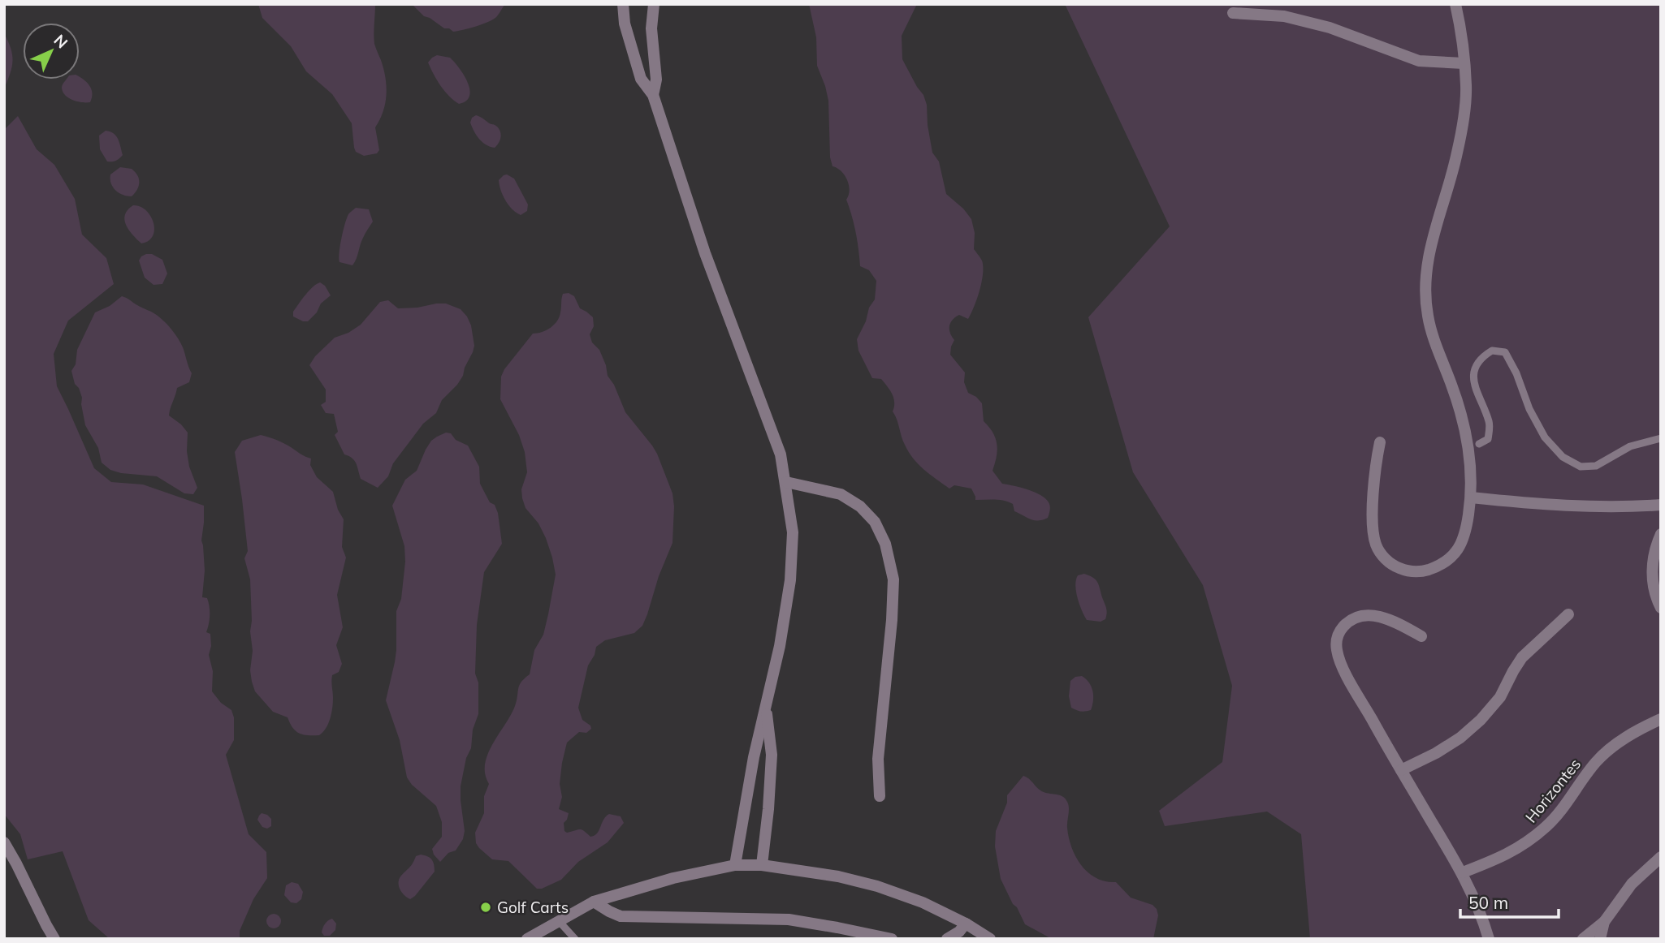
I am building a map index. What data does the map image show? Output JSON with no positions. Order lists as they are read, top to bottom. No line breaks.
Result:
{"streets":{"street":["Horizontes"]},"places":["Golf Carts"],"scale_bar":"50 m","north":"top right"}
